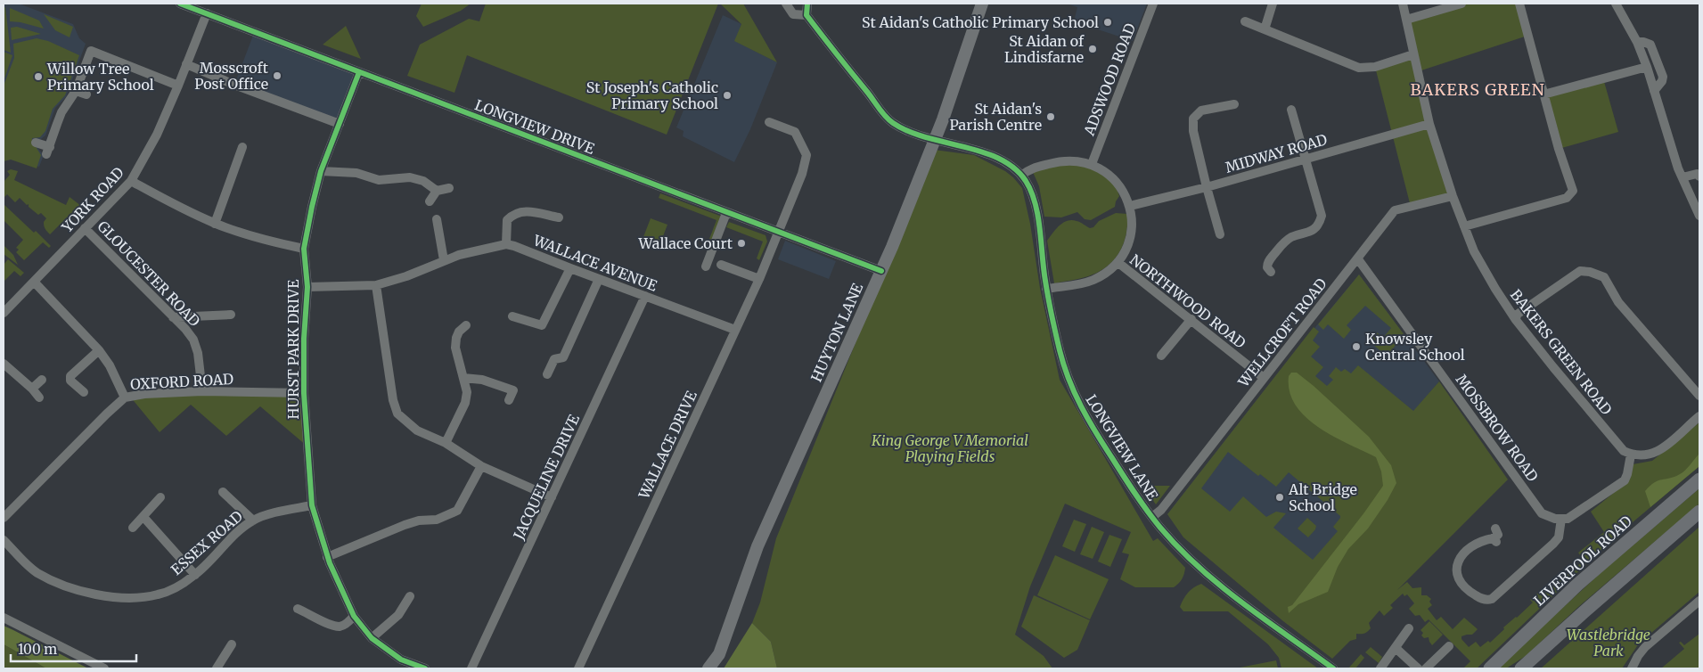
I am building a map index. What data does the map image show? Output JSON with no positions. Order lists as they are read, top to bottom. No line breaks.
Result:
{"streets":{"highway":["LIVERPOOL ROAD"],"main road":["HUYTON LANE"],"street":["ADSWOOD ROAD","LONGVIEW DRIVE","MIDWAY ROAD","YORK ROAD","WALLACE AVENUE","GLOUCESTER ROAD","NORTHWOOD ROAD","WELLCROFT ROAD","HURST PARK DRIVE","BAKERS GREEN ROAD","OXFORD ROAD","MOSSBROW ROAD","WALLACE DRIVE","LONGVIEW LANE","JACQUELINE DRIVE","ESSEX ROAD"]},"crossings":[["LONGVIEW DRIVE","YORK ROAD"],["LONGVIEW DRIVE","HUYTON LANE"],["LONGVIEW DRIVE","HURST PARK DRIVE"],["LONGVIEW DRIVE","WALLACE DRIVE"],["MIDWAY ROAD","BAKERS GREEN ROAD"],["YORK ROAD","GLOUCESTER ROAD"],["WALLACE AVENUE","WALLACE DRIVE"],["WALLACE AVENUE","JACQUELINE DRIVE"],["GLOUCESTER ROAD","OXFORD ROAD"],["NORTHWOOD ROAD","WELLCROFT ROAD"],["HUYTON LANE","LONGVIEW LANE"],["WELLCROFT ROAD","BAKERS GREEN ROAD"],["WELLCROFT ROAD","MOSSBROW ROAD"],["WELLCROFT ROAD","LONGVIEW LANE"],["HURST PARK DRIVE","OXFORD ROAD"],["HURST PARK DRIVE","ESSEX ROAD"]],"districts":["BAKERS GREEN"],"parks":["King George V Memorial Playing Fields","Wastlebridge Park"],"places":["St Aidan's Catholic Primary School","St Aidan of Lindisfarne","Mosscroft Post Office","Willow Tree Primary School","St Joseph's Catholic Primary School","St Aidan's Parish Centre","Wallace Court","Knowsley Central School","Alt Bridge School"],"scale_bar":"100 m"}
